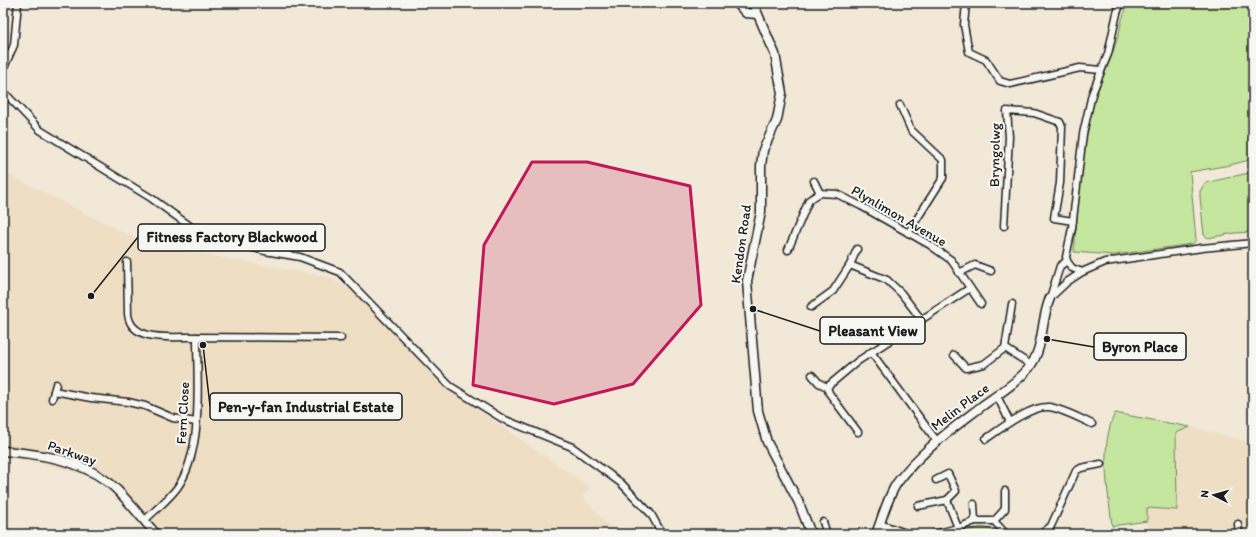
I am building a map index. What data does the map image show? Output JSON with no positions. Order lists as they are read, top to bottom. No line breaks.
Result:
{"streets":{"main road":["Kendon Road","Melin Place","Parkway"],"street":["Bryngolwg","Plynlimon Avenue","Fern Close"]},"crossings":[["Fern Close","Parkway"]],"places":["Fitness Factory Blackwood","Pleasant View","Byron Place","Pen-y-fan Industrial Estate"],"north":"left"}
